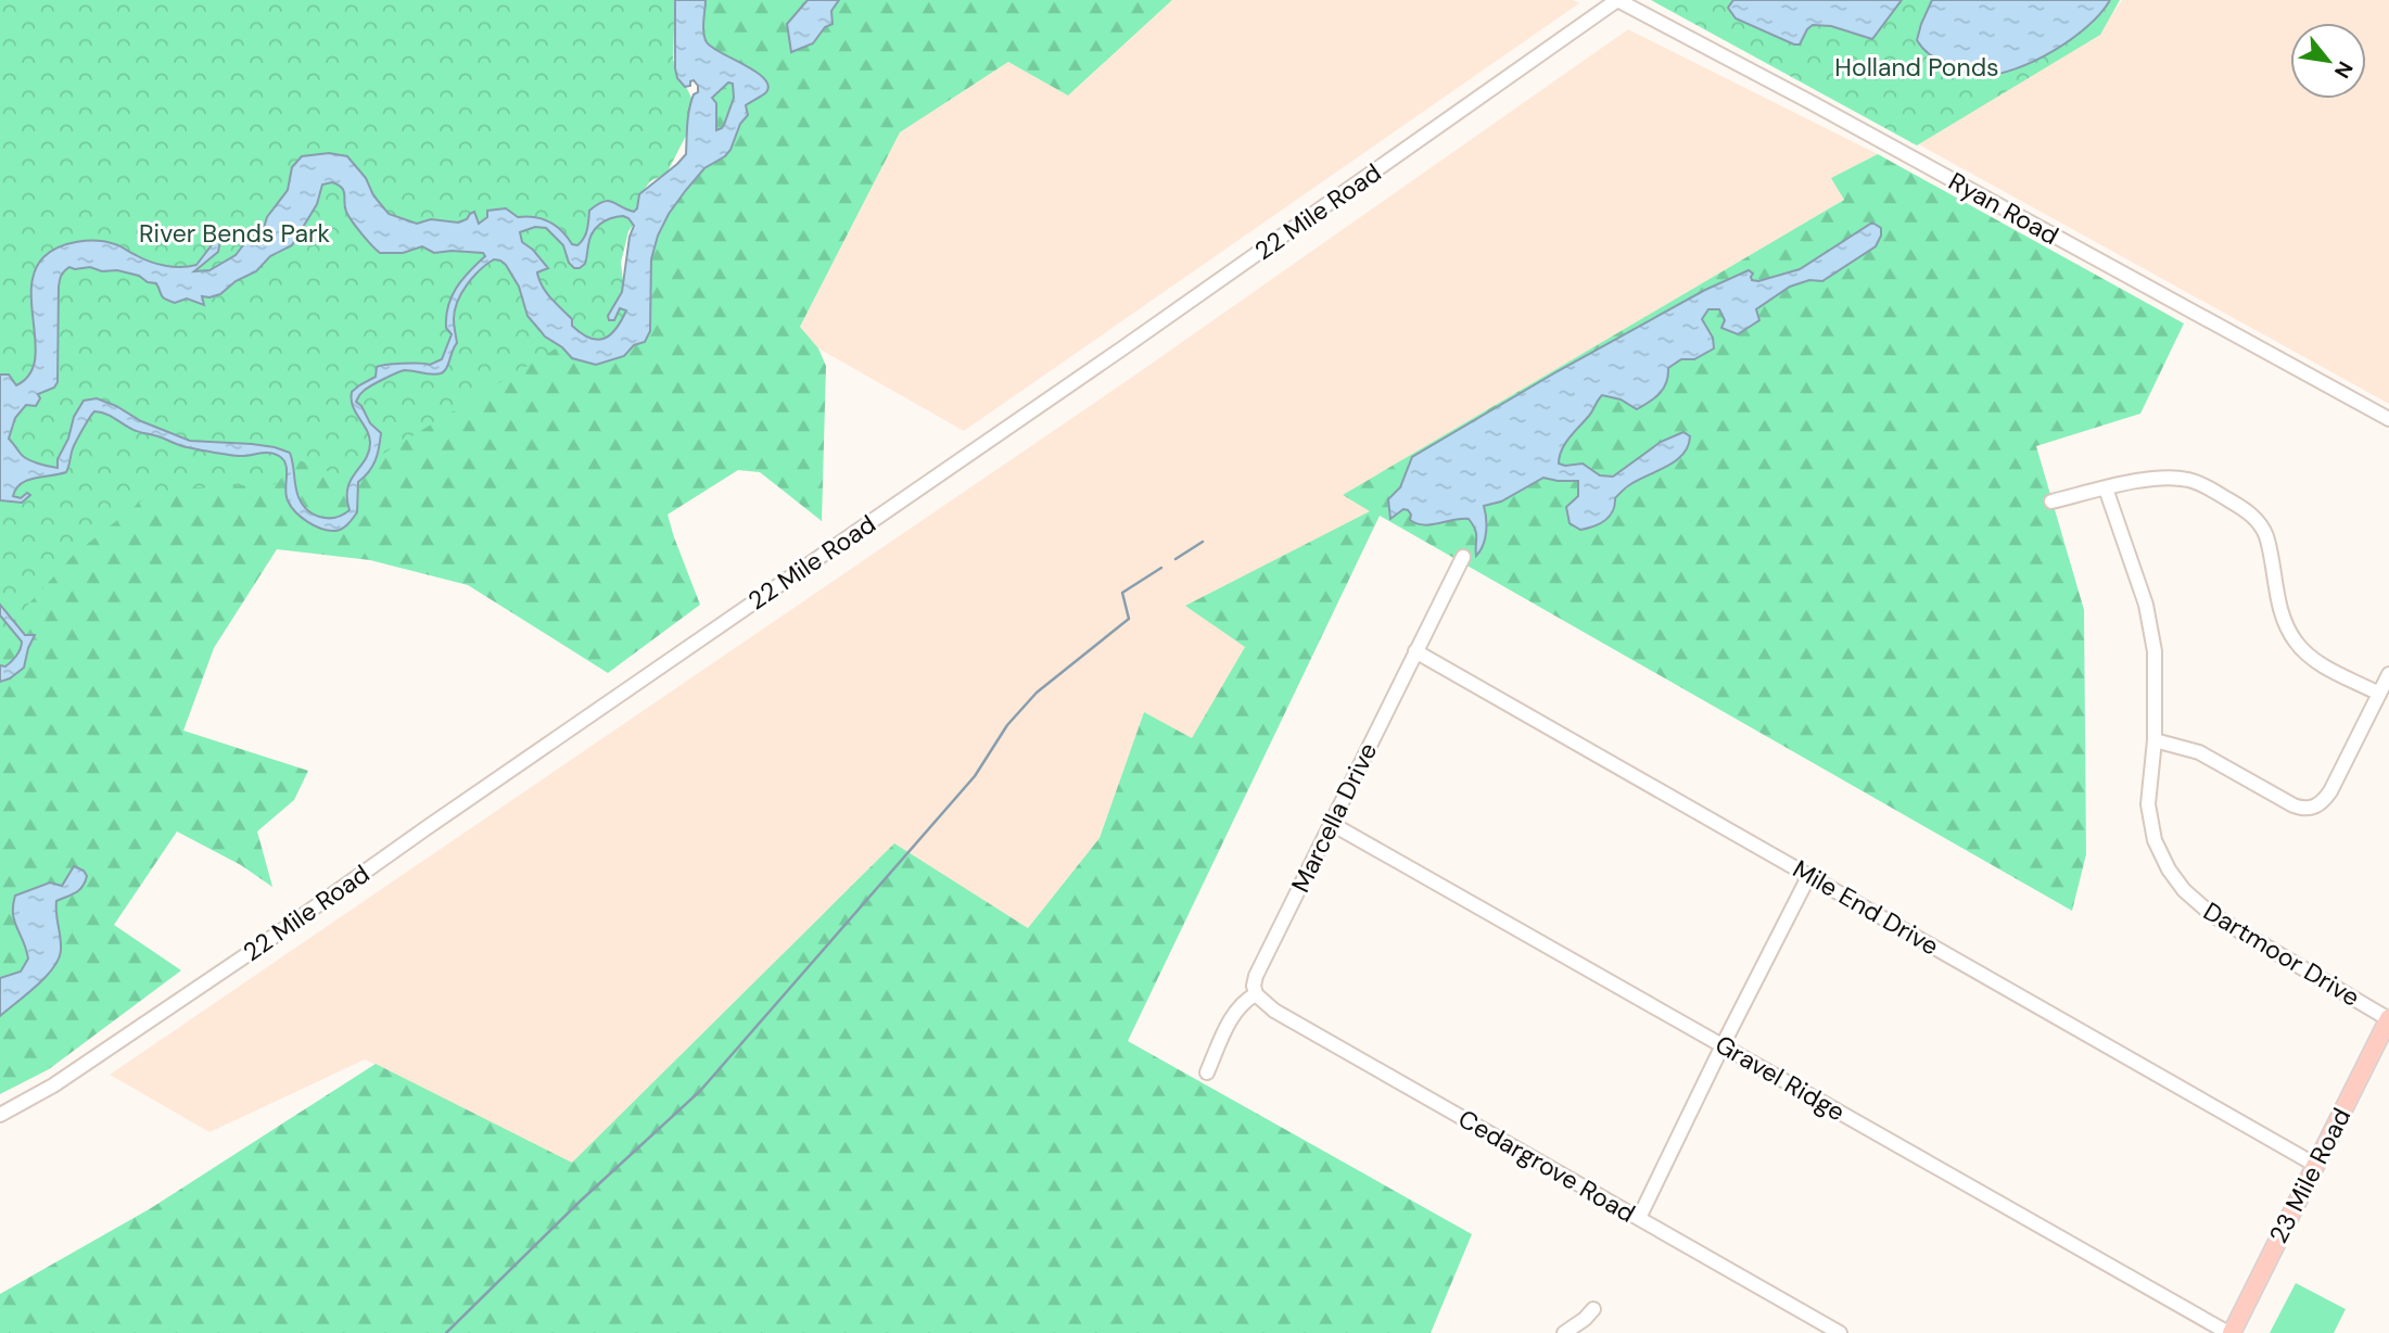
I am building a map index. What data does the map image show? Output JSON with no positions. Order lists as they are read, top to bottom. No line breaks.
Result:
{"streets":{"main road":["23 Mile Road"],"street":["Ryan Road","22 Mile Road","Marcella Drive","Mile End Drive","Dartmoor Drive","Gravel Ridge","Cedargrove Road"]},"crossings":[["Ryan Road","22 Mile Road"],["Marcella Drive","Mile End Drive"],["Marcella Drive","Gravel Ridge"],["Marcella Drive","Cedargrove Road"],["Mile End Drive","23 Mile Road"],["Dartmoor Drive","23 Mile Road"],["Gravel Ridge","23 Mile Road"]],"parks":["Holland Ponds","River Bends Park"],"north":"bottom right"}
